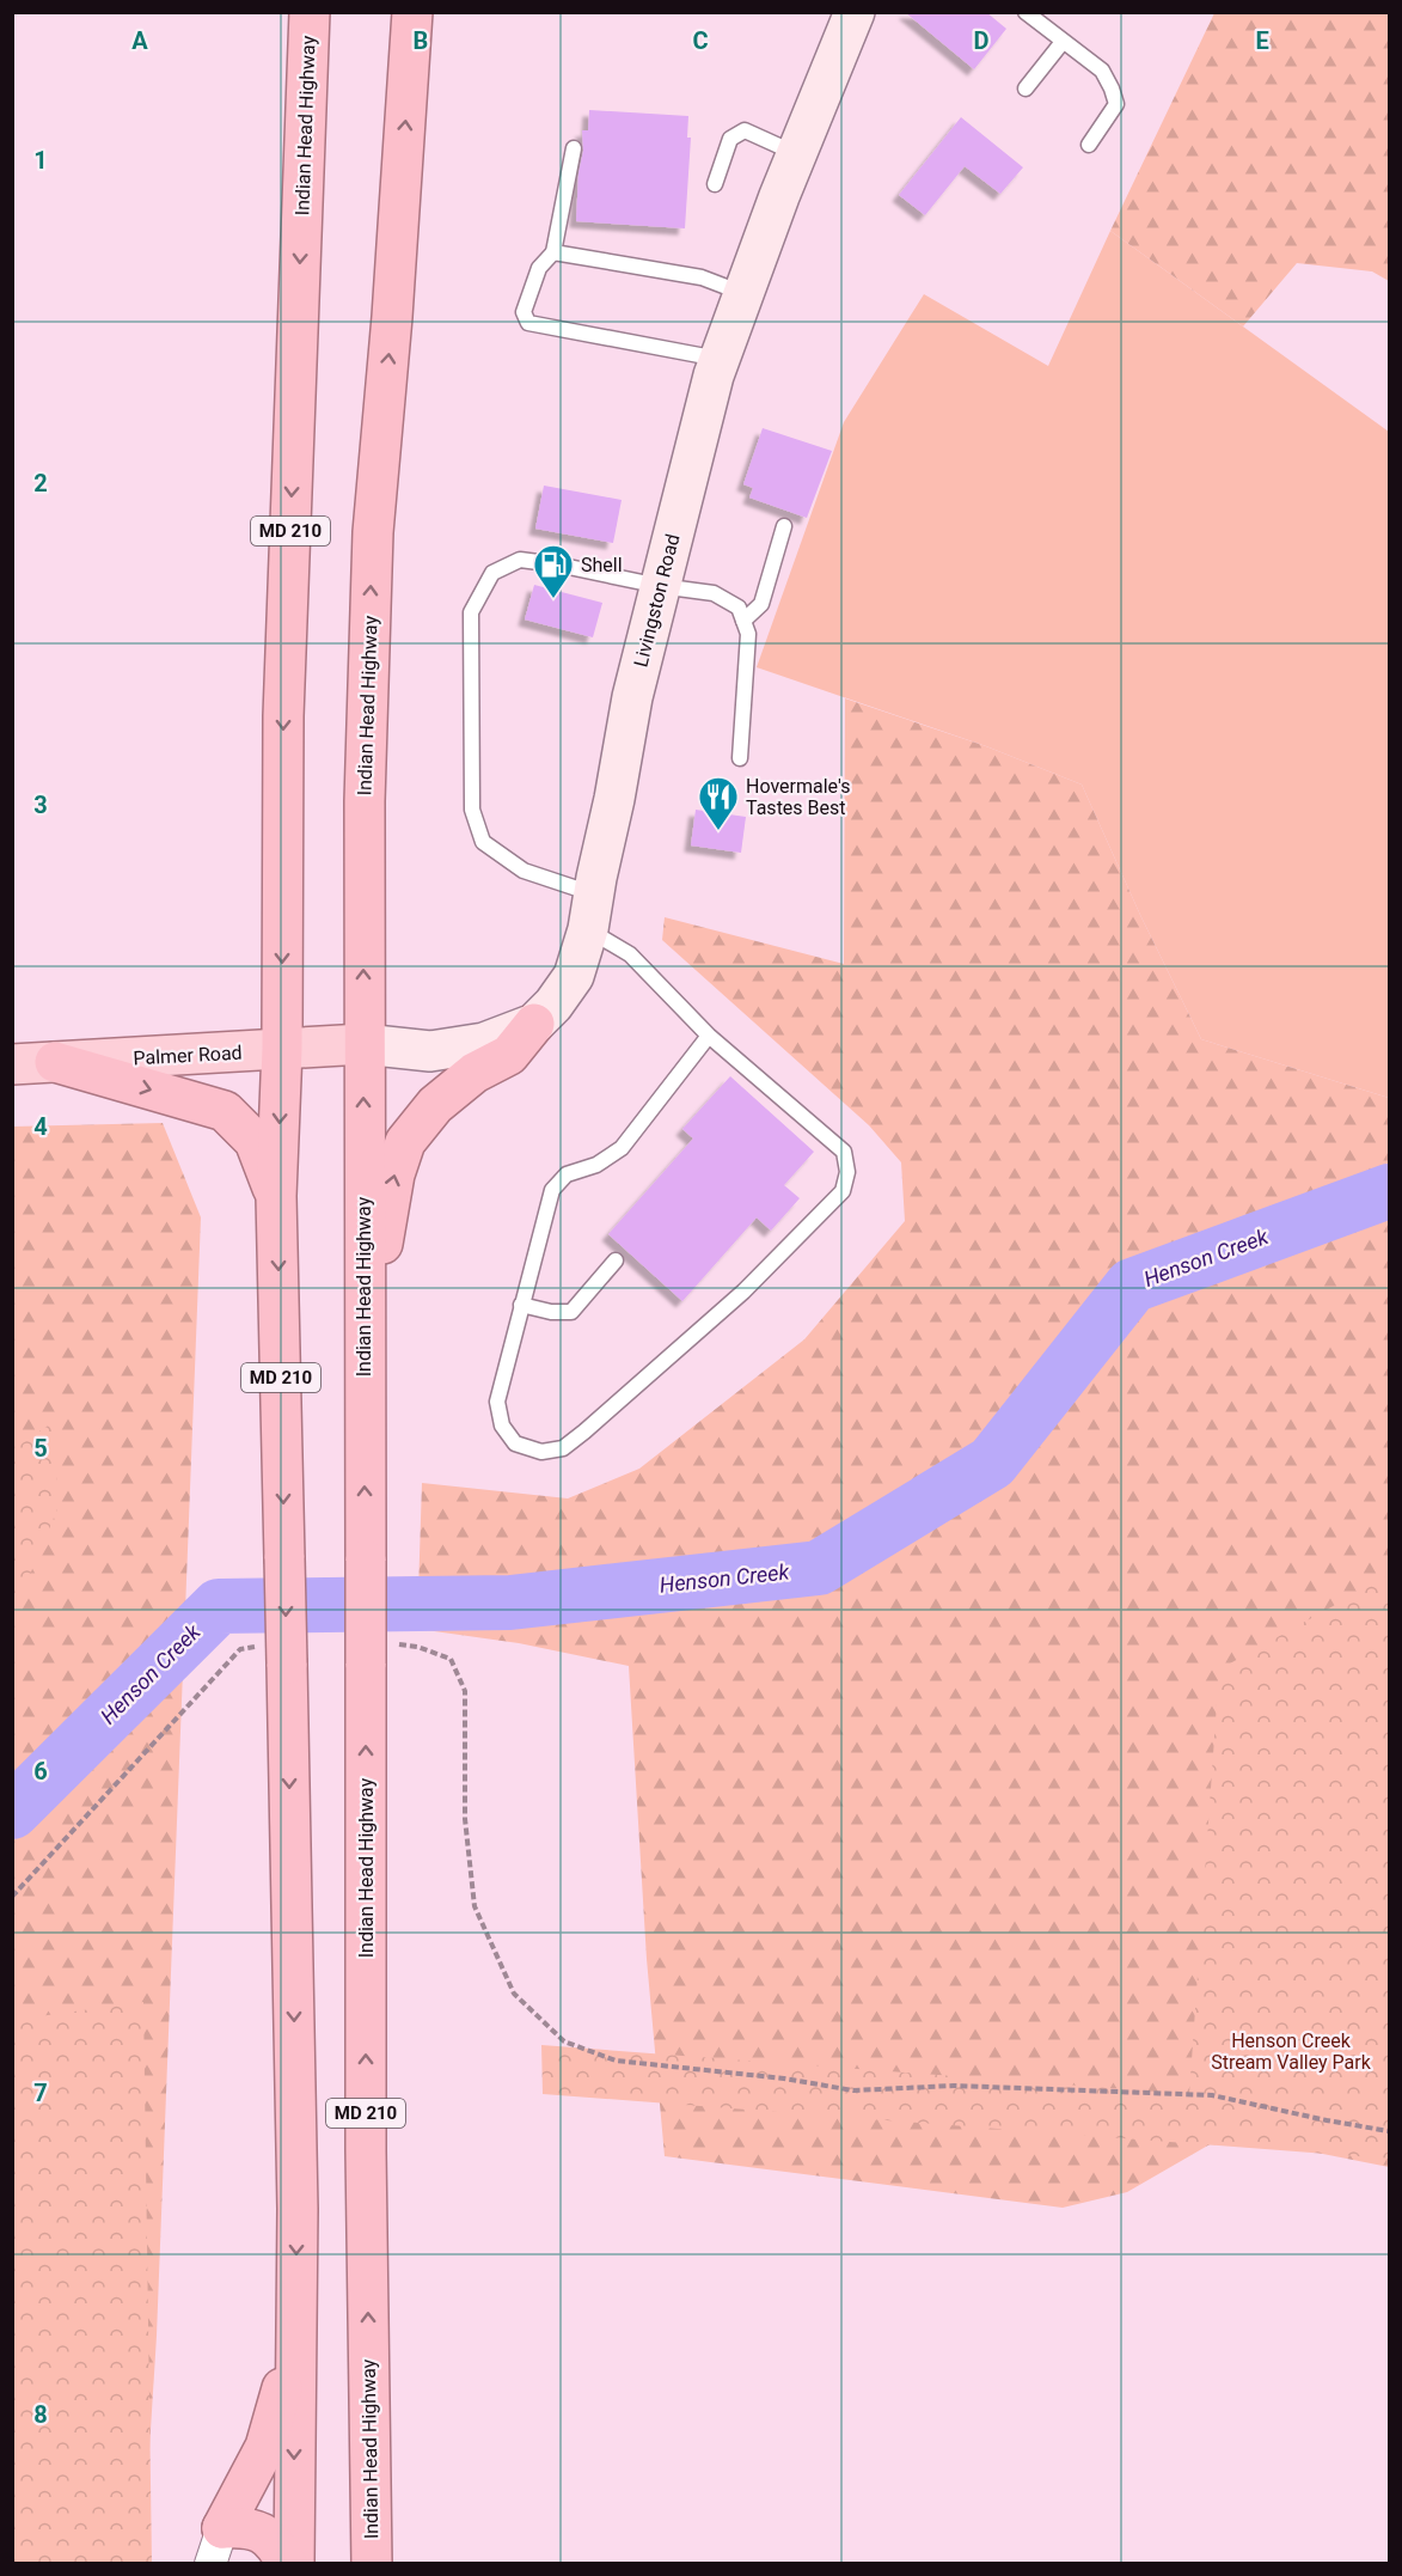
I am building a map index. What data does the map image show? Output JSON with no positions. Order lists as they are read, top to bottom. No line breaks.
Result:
{"streets":{"highway":["Indian Head Highway","MD 210"],"main road":["Livingston Road","Palmer Road"]},"crossings":[["Indian Head Highway","Livingston Road"],["Indian Head Highway","Palmer Road"],["Livingston Road","Palmer Road"]],"water":["Henson Creek"],"parks":["Henson Creek Stream Valley Park"],"places":{"fuel station":["Shell"],"restaurant":["Hovermale's Tastes Best"]},"grid":{"columns":["A","B","C","D","E"],"rows":["1","2","3","4","5","6","7","8"]}}
